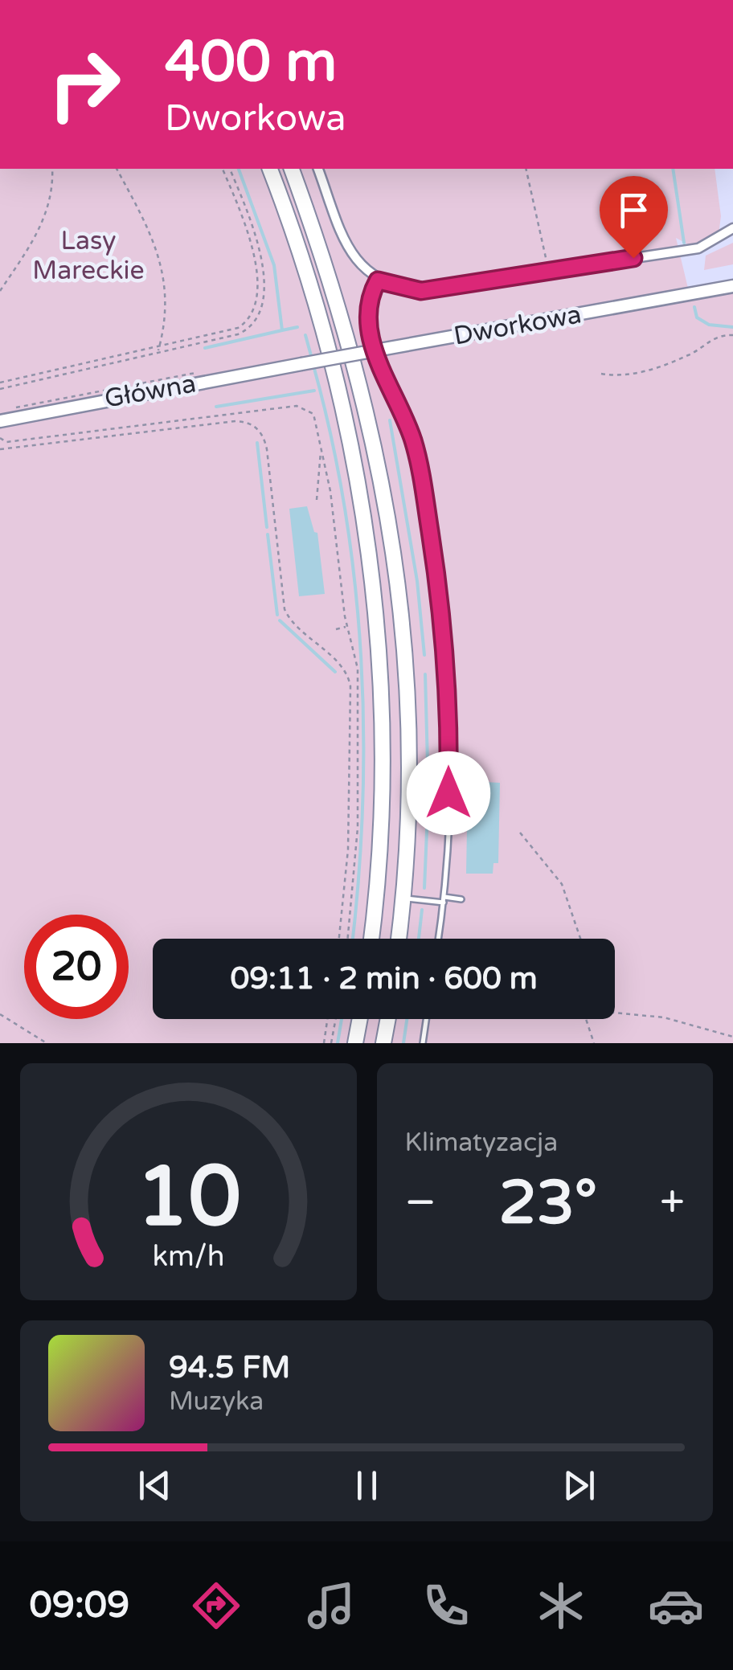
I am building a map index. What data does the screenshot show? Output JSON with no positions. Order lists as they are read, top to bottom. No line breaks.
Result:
{"streets":{"street":["Dworkowa","Główna"]},"crossings":[["Dworkowa","Główna"]],"parks":["Lasy Mareckie"],"page":{"turn":["400 m","Dworkowa"],"limit":"20","trip":"09:11 · 2 min · 600 m","tile":"Klimatyzacja","heat":["−","23°","+"],"song":["94.5 FM","Muzyka"],"tabs":"09:09","gauge":["10","km/h"]}}
